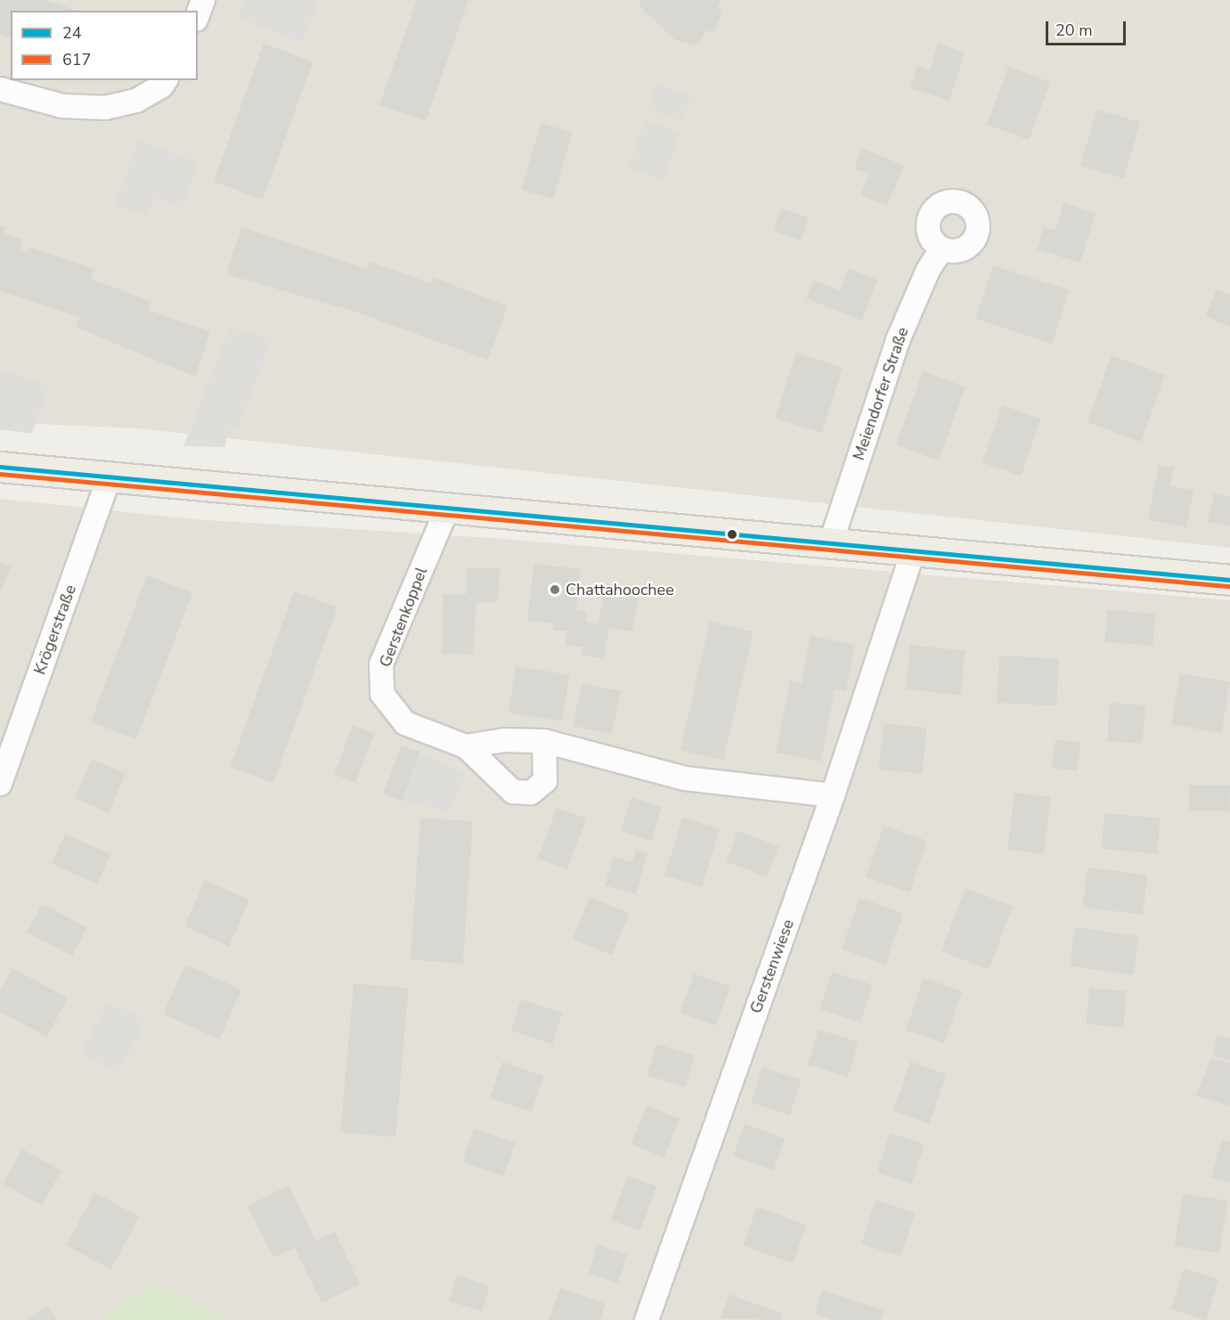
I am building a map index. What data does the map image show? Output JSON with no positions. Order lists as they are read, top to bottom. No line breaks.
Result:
{"streets":{"street":["Meiendorfer Straße","Gerstenkoppel","Krögerstraße","Gerstenwiese"]},"places":["Chattahoochee"],"lines":["transit line 24","transit line 617"],"legend":["24","617"],"scale_bar":"20 m"}
